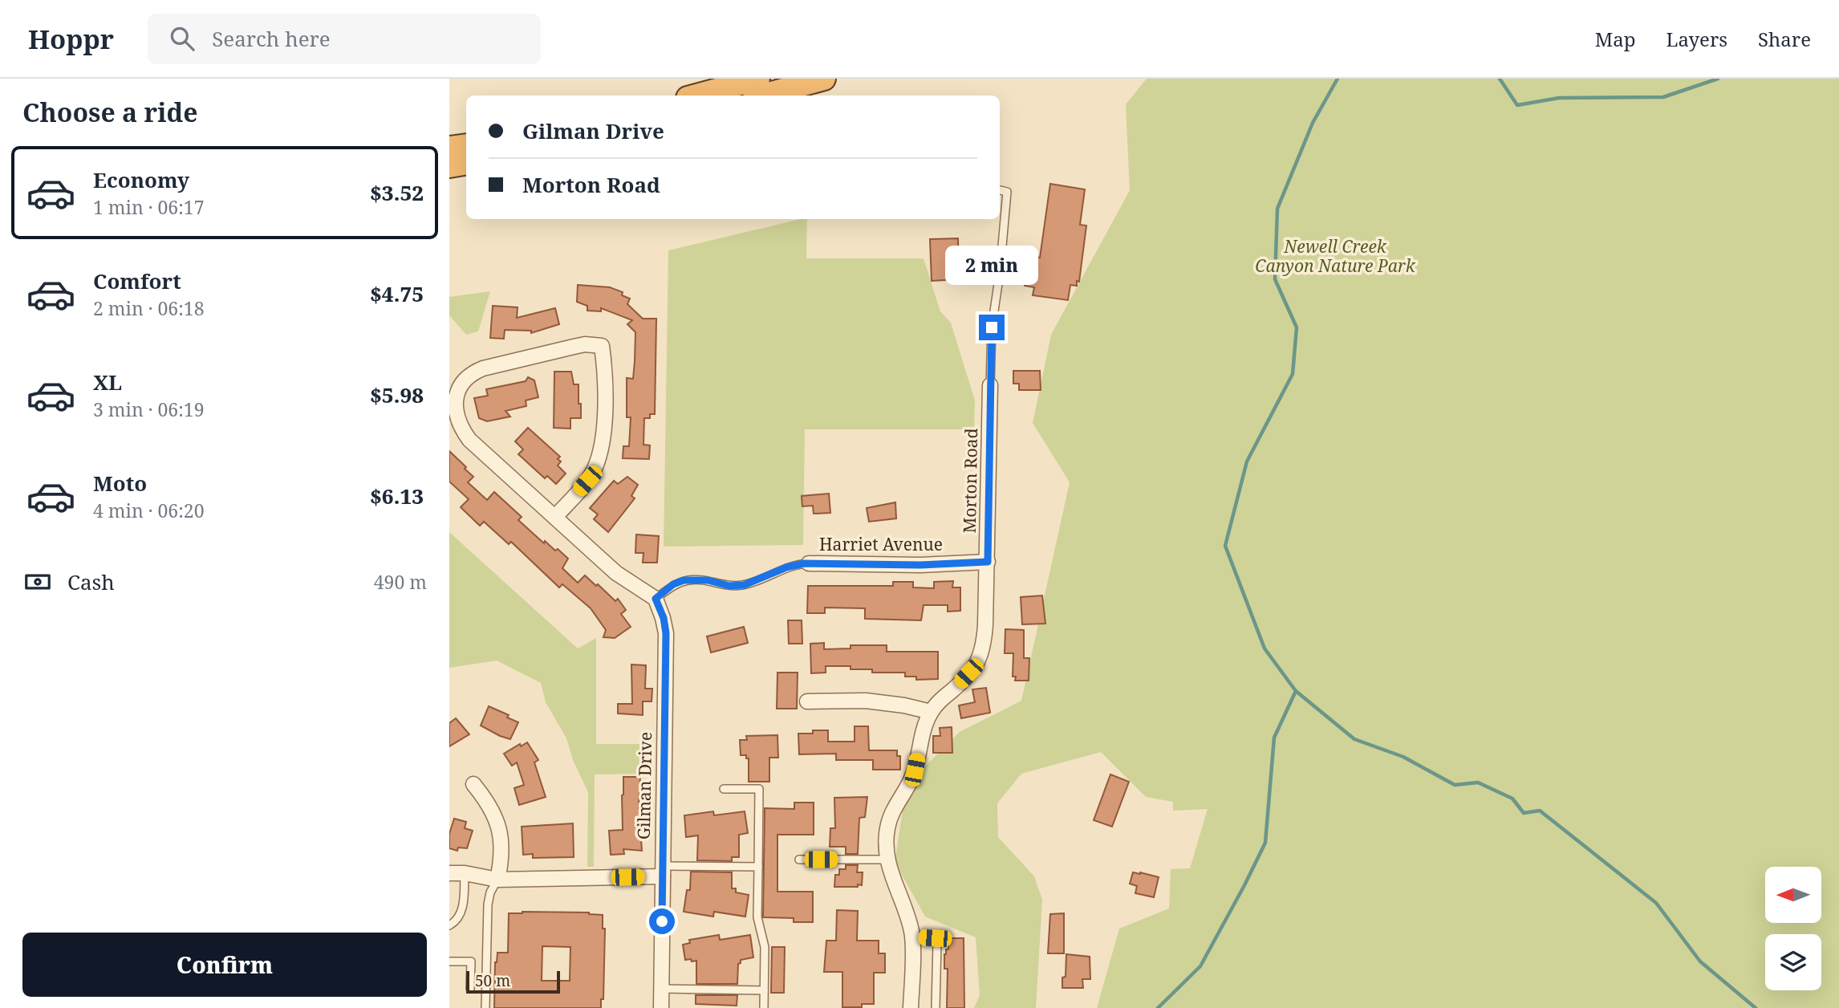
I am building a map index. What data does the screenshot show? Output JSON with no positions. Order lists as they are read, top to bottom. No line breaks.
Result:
{"streets":{"street":["Morton Road","Harriet Avenue","Gilman Drive"]},"crossings":[["Morton Road","Harriet Avenue"]],"parks":["Newell Creek Canyon Nature Park"],"scale_bar":"50 m","north":"left","page":{"header":"Hoppr","search":"Search here","nav":["Map","Layers","Share"],"heading":"Choose a ride","banner":["Gilman Drive","Morton Road"],"list":[{"name":"Economy","note":"1 min · 06:17","value":"$3.52"},{"name":"Comfort","note":"2 min · 06:18","value":"$4.75"},{"name":"XL","note":"3 min · 06:19","value":"$5.98"},{"name":"Moto","note":"4 min · 06:20","value":"$6.13"}],"bubble":"2 min","pay":["Cash","490 m"],"buttons":"Confirm","scale":"50 m"}}
